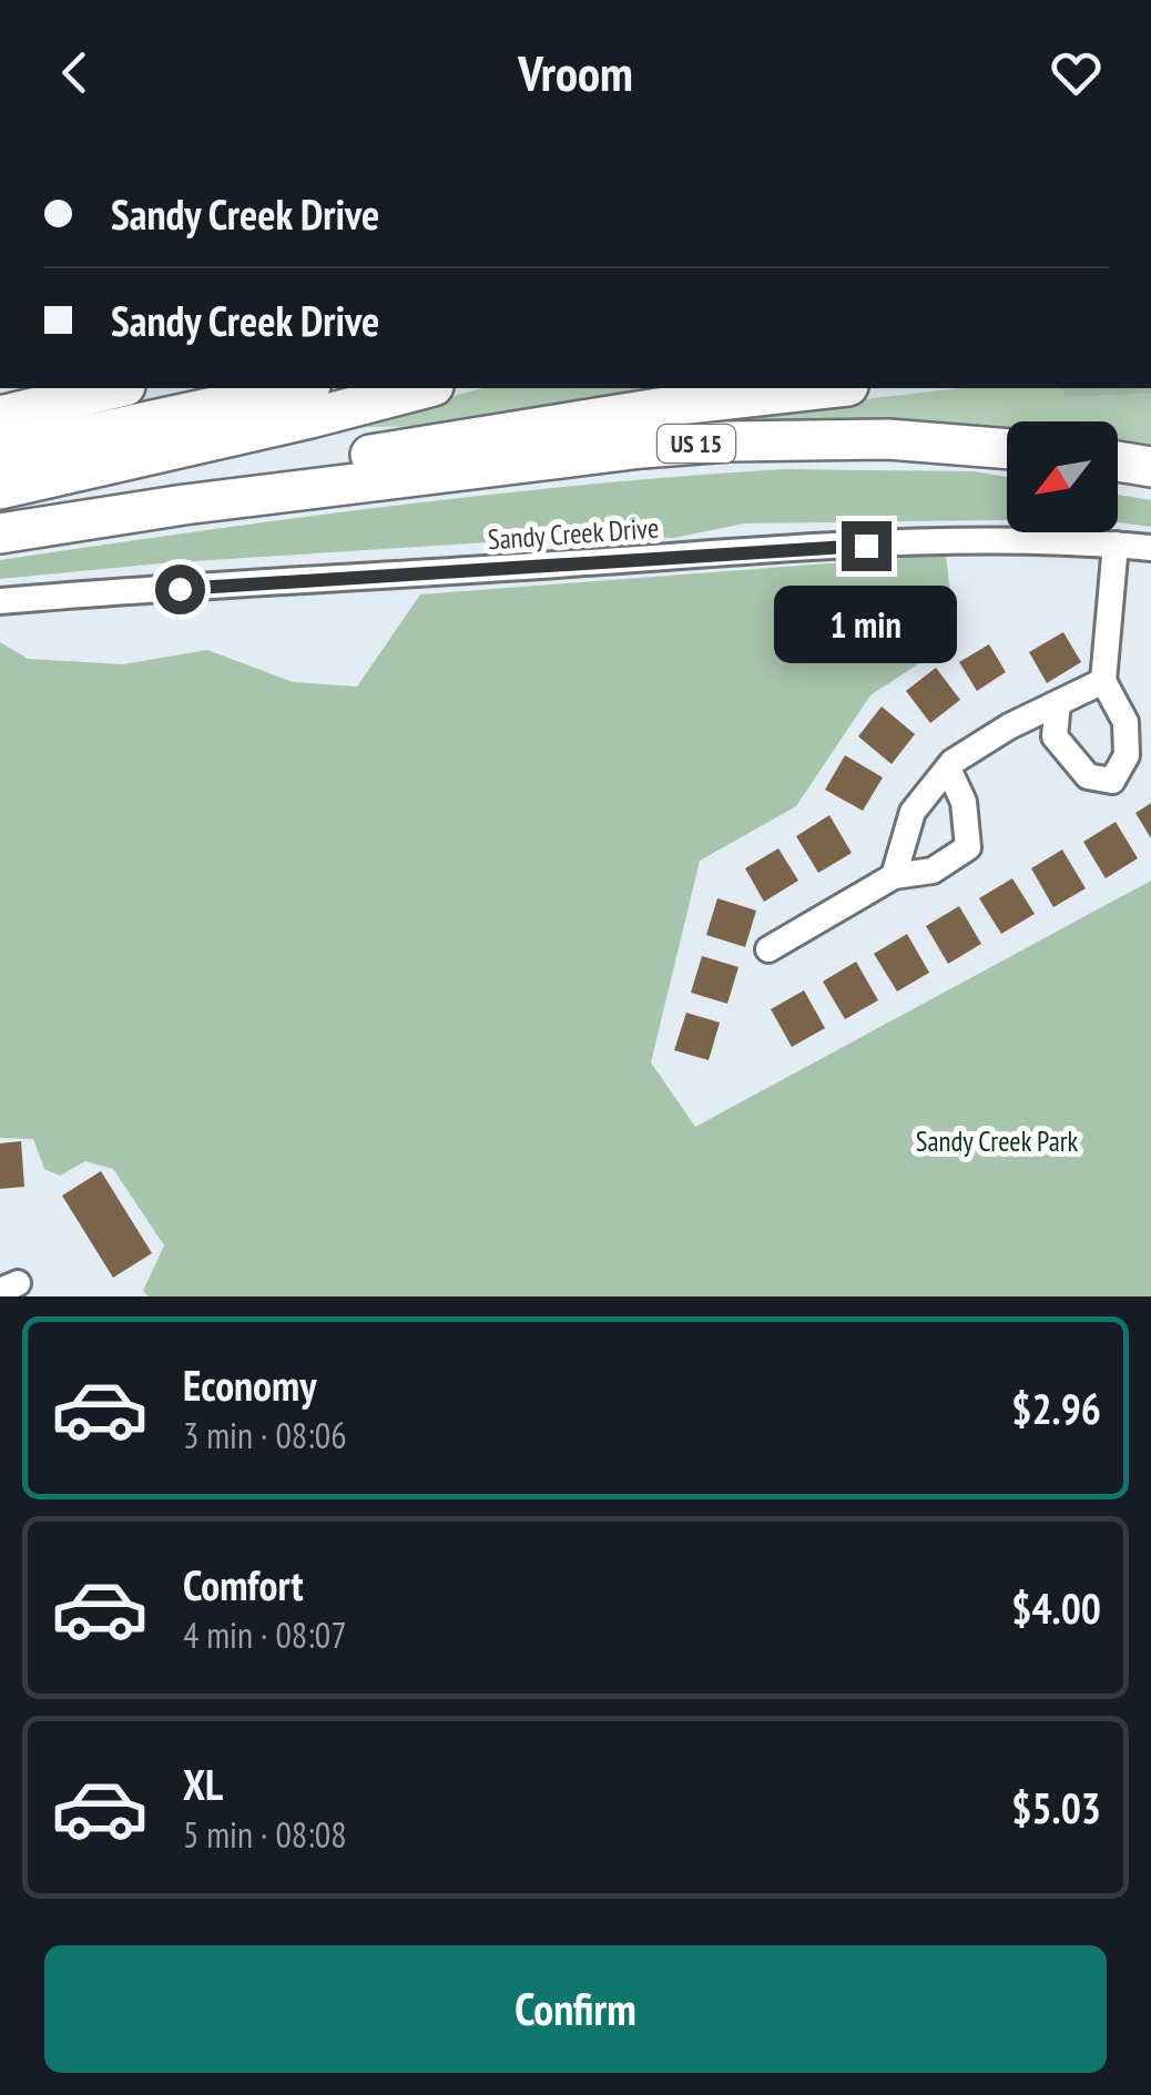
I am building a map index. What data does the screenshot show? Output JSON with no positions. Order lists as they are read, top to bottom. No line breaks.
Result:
{"streets":{"highway":["US 15"],"street":["Sandy Creek Drive"]},"parks":["Sandy Creek Park"],"north":"bottom left","page":{"header":"Vroom","banner":["Sandy Creek Drive","Sandy Creek Drive"],"bubble":"1 min","list":[{"name":"Economy","note":"3 min · 08:06","value":"$2.96"},{"name":"Comfort","note":"4 min · 08:07","value":"$4.00"},{"name":"XL","note":"5 min · 08:08","value":"$5.03"}],"buttons":"Confirm"}}
